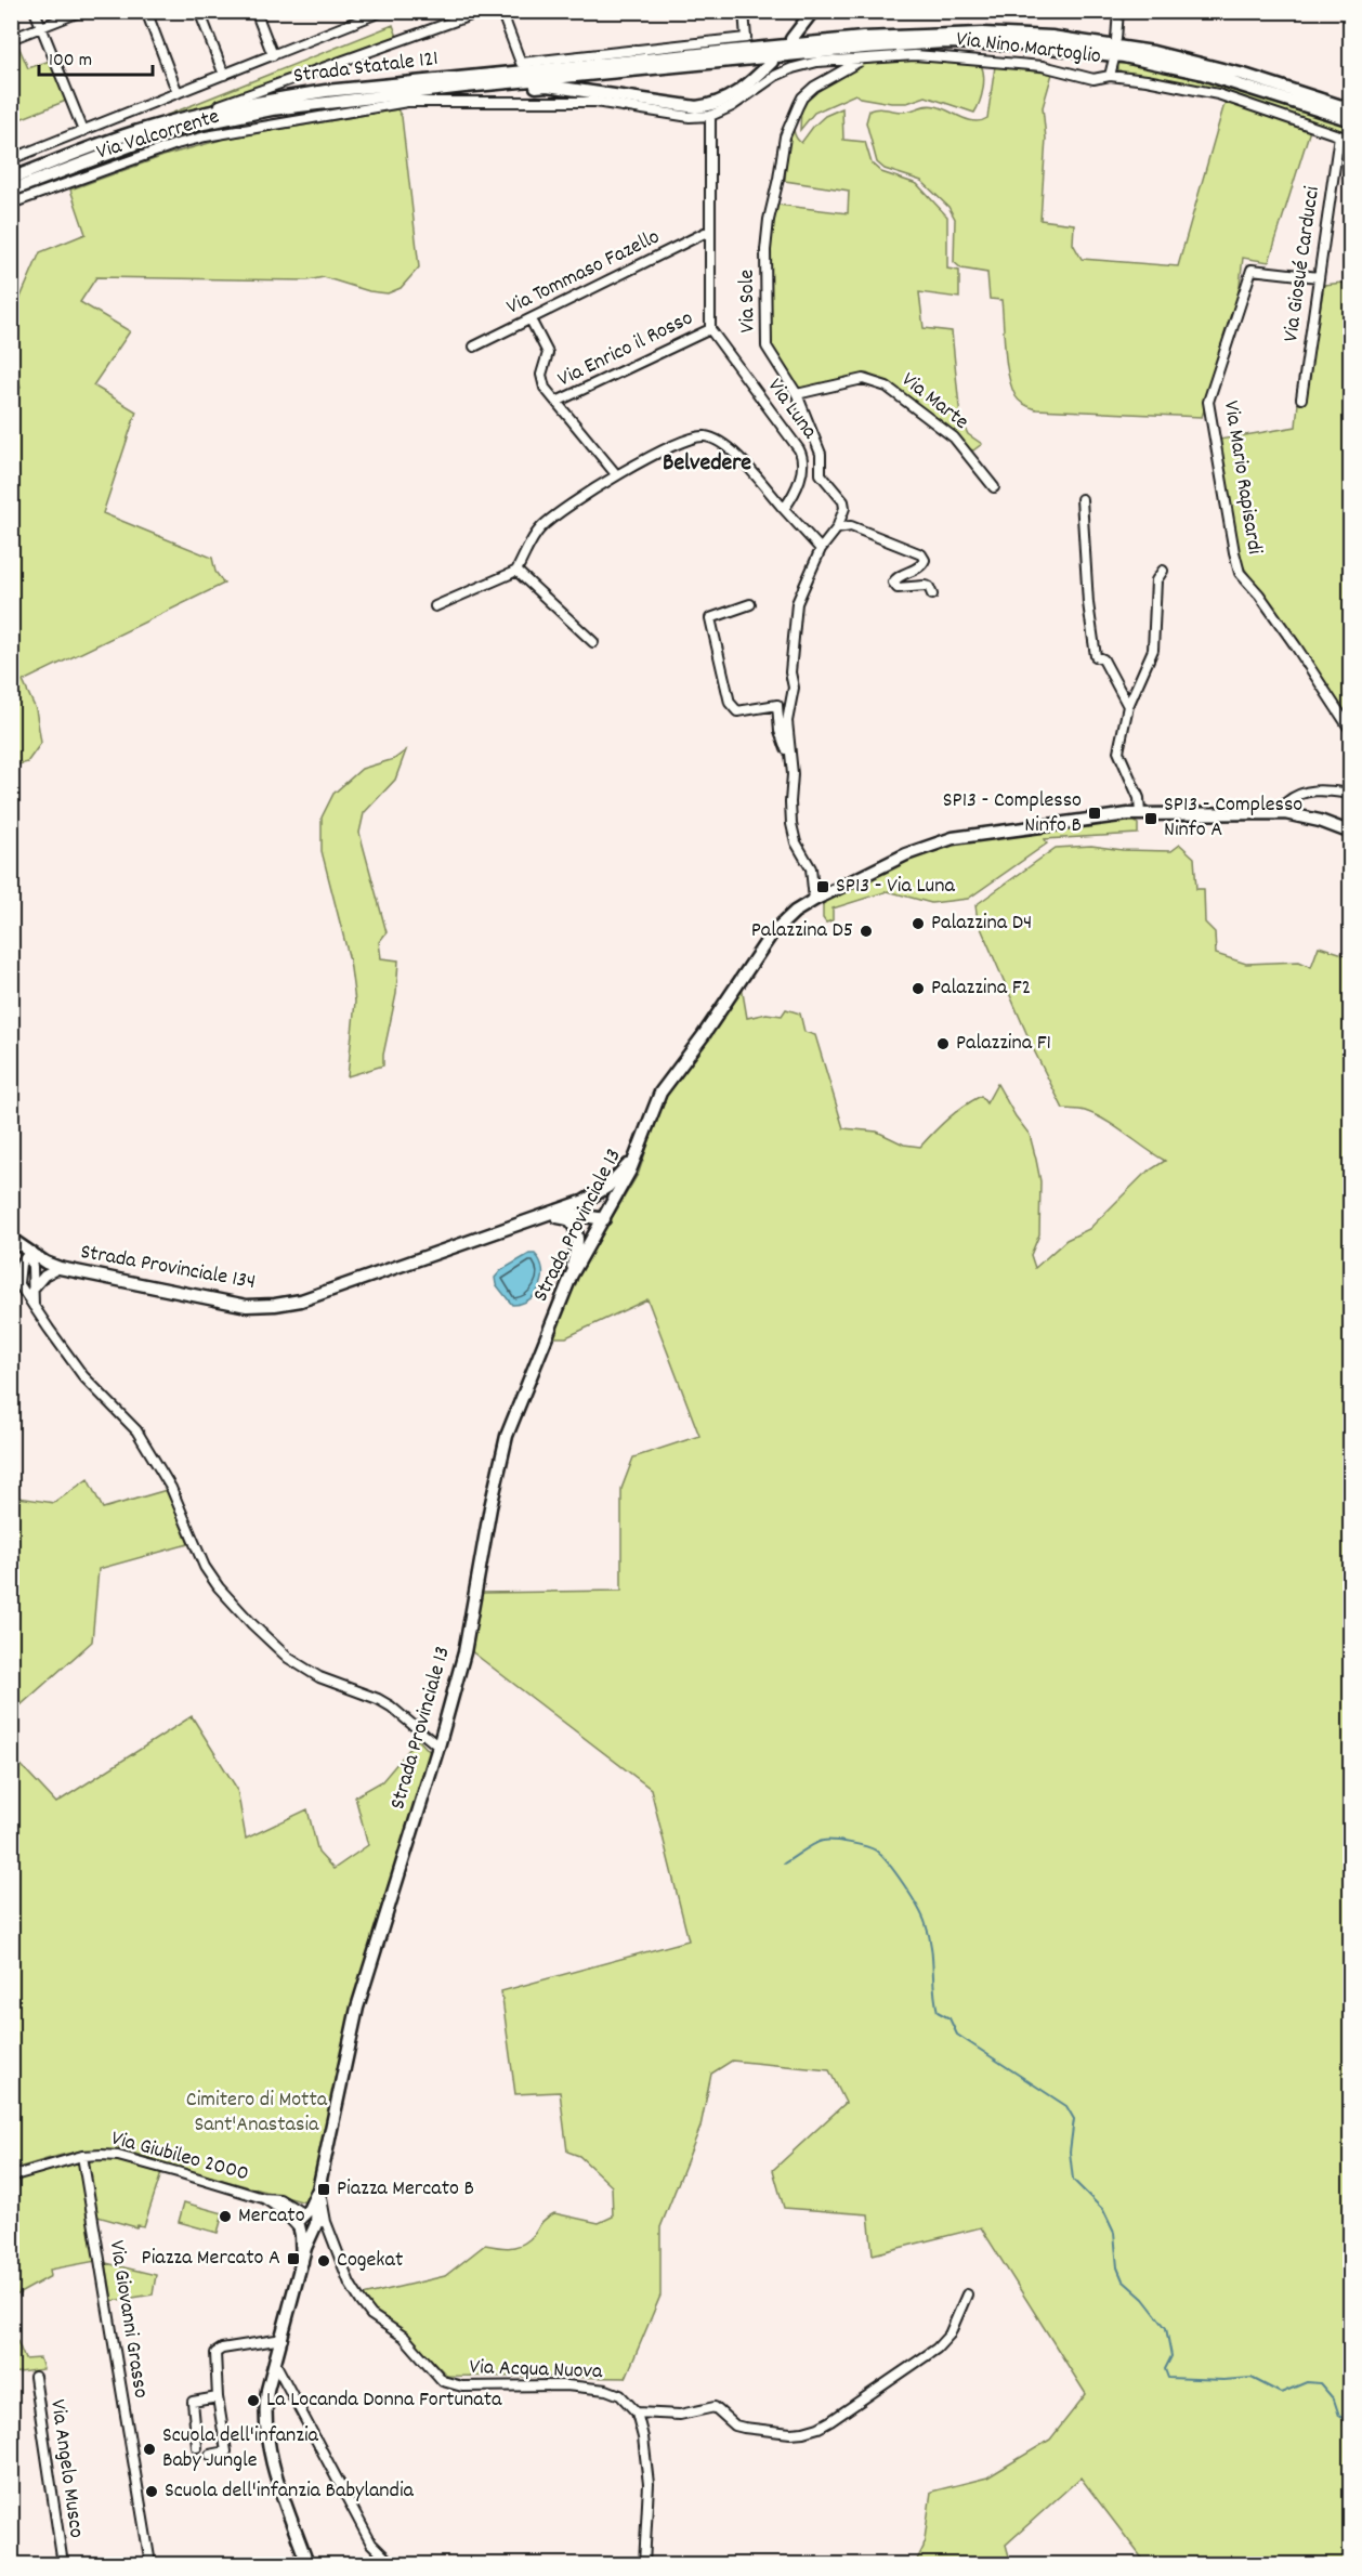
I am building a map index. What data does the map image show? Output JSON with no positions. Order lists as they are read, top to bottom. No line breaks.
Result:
{"streets":{"main road":["Strada Statale 121","Strada Provinciale 13","Strada Provinciale 134"],"street":["Via Nino Martoglio","Via Valcorrente","Via Giosué Carducci","Via Tommaso Fazello","Via Sole","Via Enrico il Rosso","Via Marte","Via Luna","Via Mario Rapisardi","Via Giubileo 2000","Via Giovanni Grasso","Via Acqua Nuova","Via Angelo Musco"]},"crossings":[["Via Nino Martoglio","Via Valcorrente"],["Via Nino Martoglio","Via Giosué Carducci"],["Via Nino Martoglio","Via Sole"],["Via Giosué Carducci","Via Mario Rapisardi"],["Via Sole","Via Marte"],["Via Enrico il Rosso","Via Luna"],["Strada Provinciale 13","Via Giubileo 2000"],["Strada Provinciale 13","Via Acqua Nuova"],["Via Giubileo 2000","Via Giovanni Grasso"],["Via Giubileo 2000","Via Acqua Nuova"]],"districts":["Belvedere"],"parks":["Cimitero di Motta Sant'Anastasia"],"places":{"transit":["SP13 - Complesso Ninfo B","SP13 - Complesso Ninfo A","SP13 - Via Luna","Piazza Mercato B","Piazza Mercato A"],"other":["Palazzina D4","Palazzina D5","Palazzina F2","Palazzina F1","Mercato","Cogekat","La Locanda Donna Fortunata","Scuola dell'infanzia Baby Jungle","Scuola dell'infanzia Babylandia"]},"scale_bar":"100 m"}
